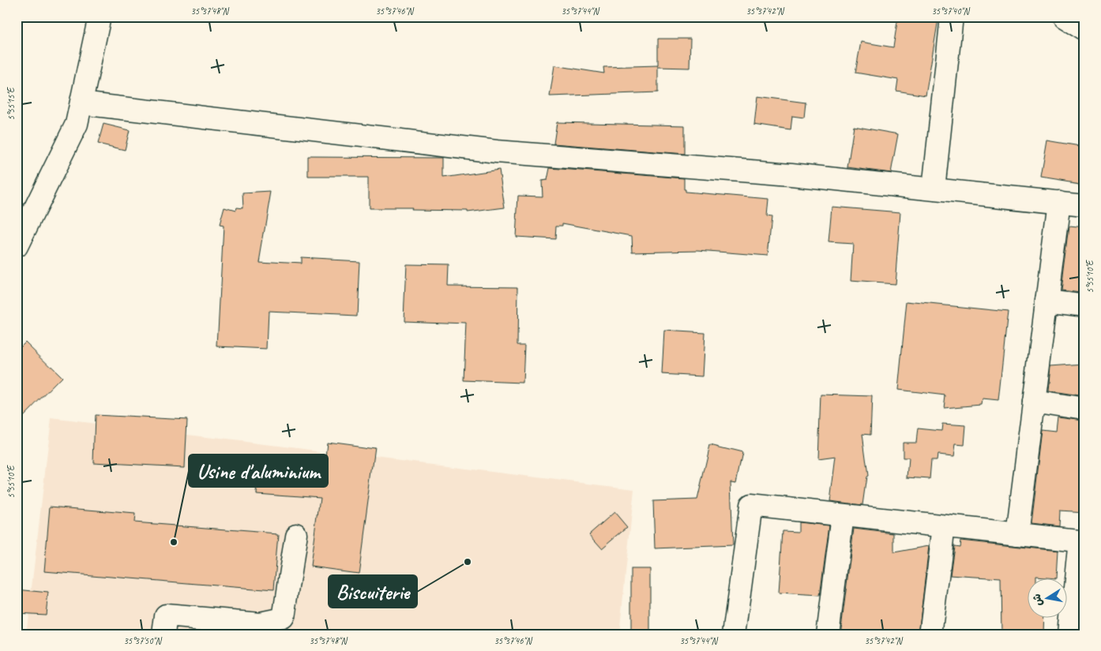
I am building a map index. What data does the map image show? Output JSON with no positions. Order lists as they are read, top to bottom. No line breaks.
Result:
{"places":["Usine d'aluminium","Biscuiterie"],"north":"left","coordinates":["35°37'48\"N","35°37'46\"N","35°37'44\"N","35°37'42\"N","35°37'40\"N","5°55'15\"E","5°55'10\"E","35°37'50\"N"]}
